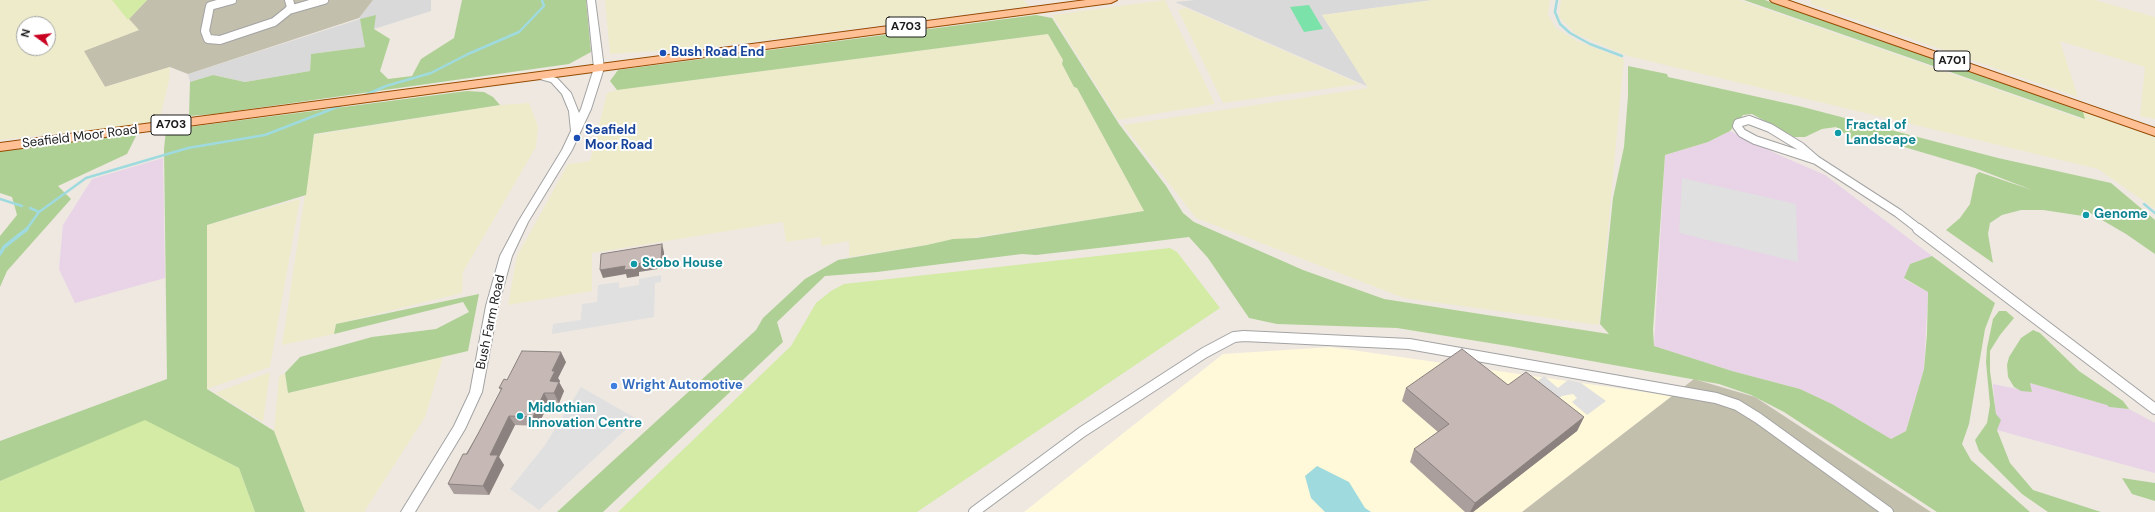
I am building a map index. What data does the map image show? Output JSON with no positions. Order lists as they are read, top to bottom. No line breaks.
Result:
{"streets":{"main road":["A703","A701","Seafield Moor Road"],"street":["Bush Farm Road"]},"crossings":[["Seafield Moor Road","Bush Farm Road"]],"places":["Bush Road End","Fractal of Landscape","Seafield Moor Road","Genome","Stobo House","Wright Automotive","Midlothian Innovation Centre"],"north":"left"}
